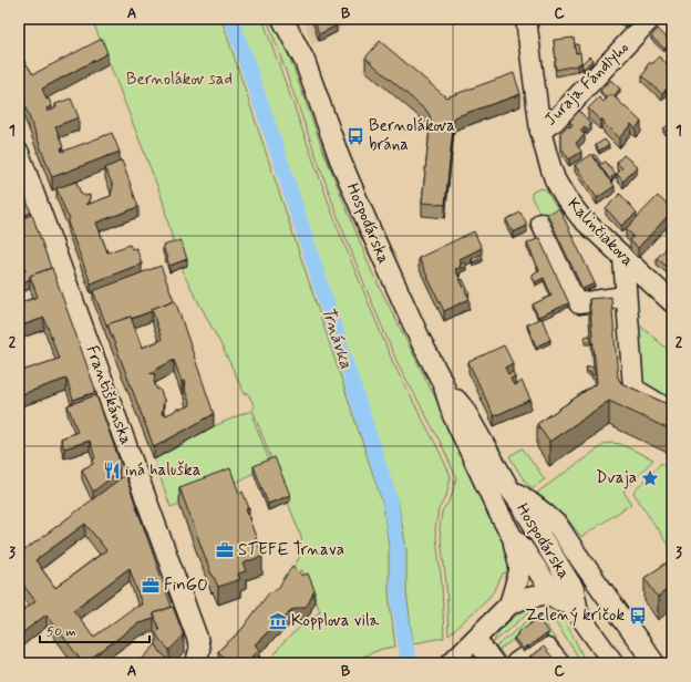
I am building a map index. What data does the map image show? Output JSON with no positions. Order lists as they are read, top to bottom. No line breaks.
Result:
{"streets":{"street":["Juraja Fándlyho","Hospodárska","Kalinčiakova","Františkánska"]},"crossings":[["Juraja Fándlyho","Kalinčiakova"]],"water":["Trnávka"],"parks":["Bernolákov sad"],"places":{"bus stop":["Bernolákova brána","Zelený kríčok"],"restaurant":["iná haluška"],"place":["Dvaja"],"office":["STEFE Trnava","FinGO"],"museum":["Kopplova vila"]},"scale_bar":"50 m","grid":{"columns":["A","B","C"],"rows":["1","2","3"]}}
